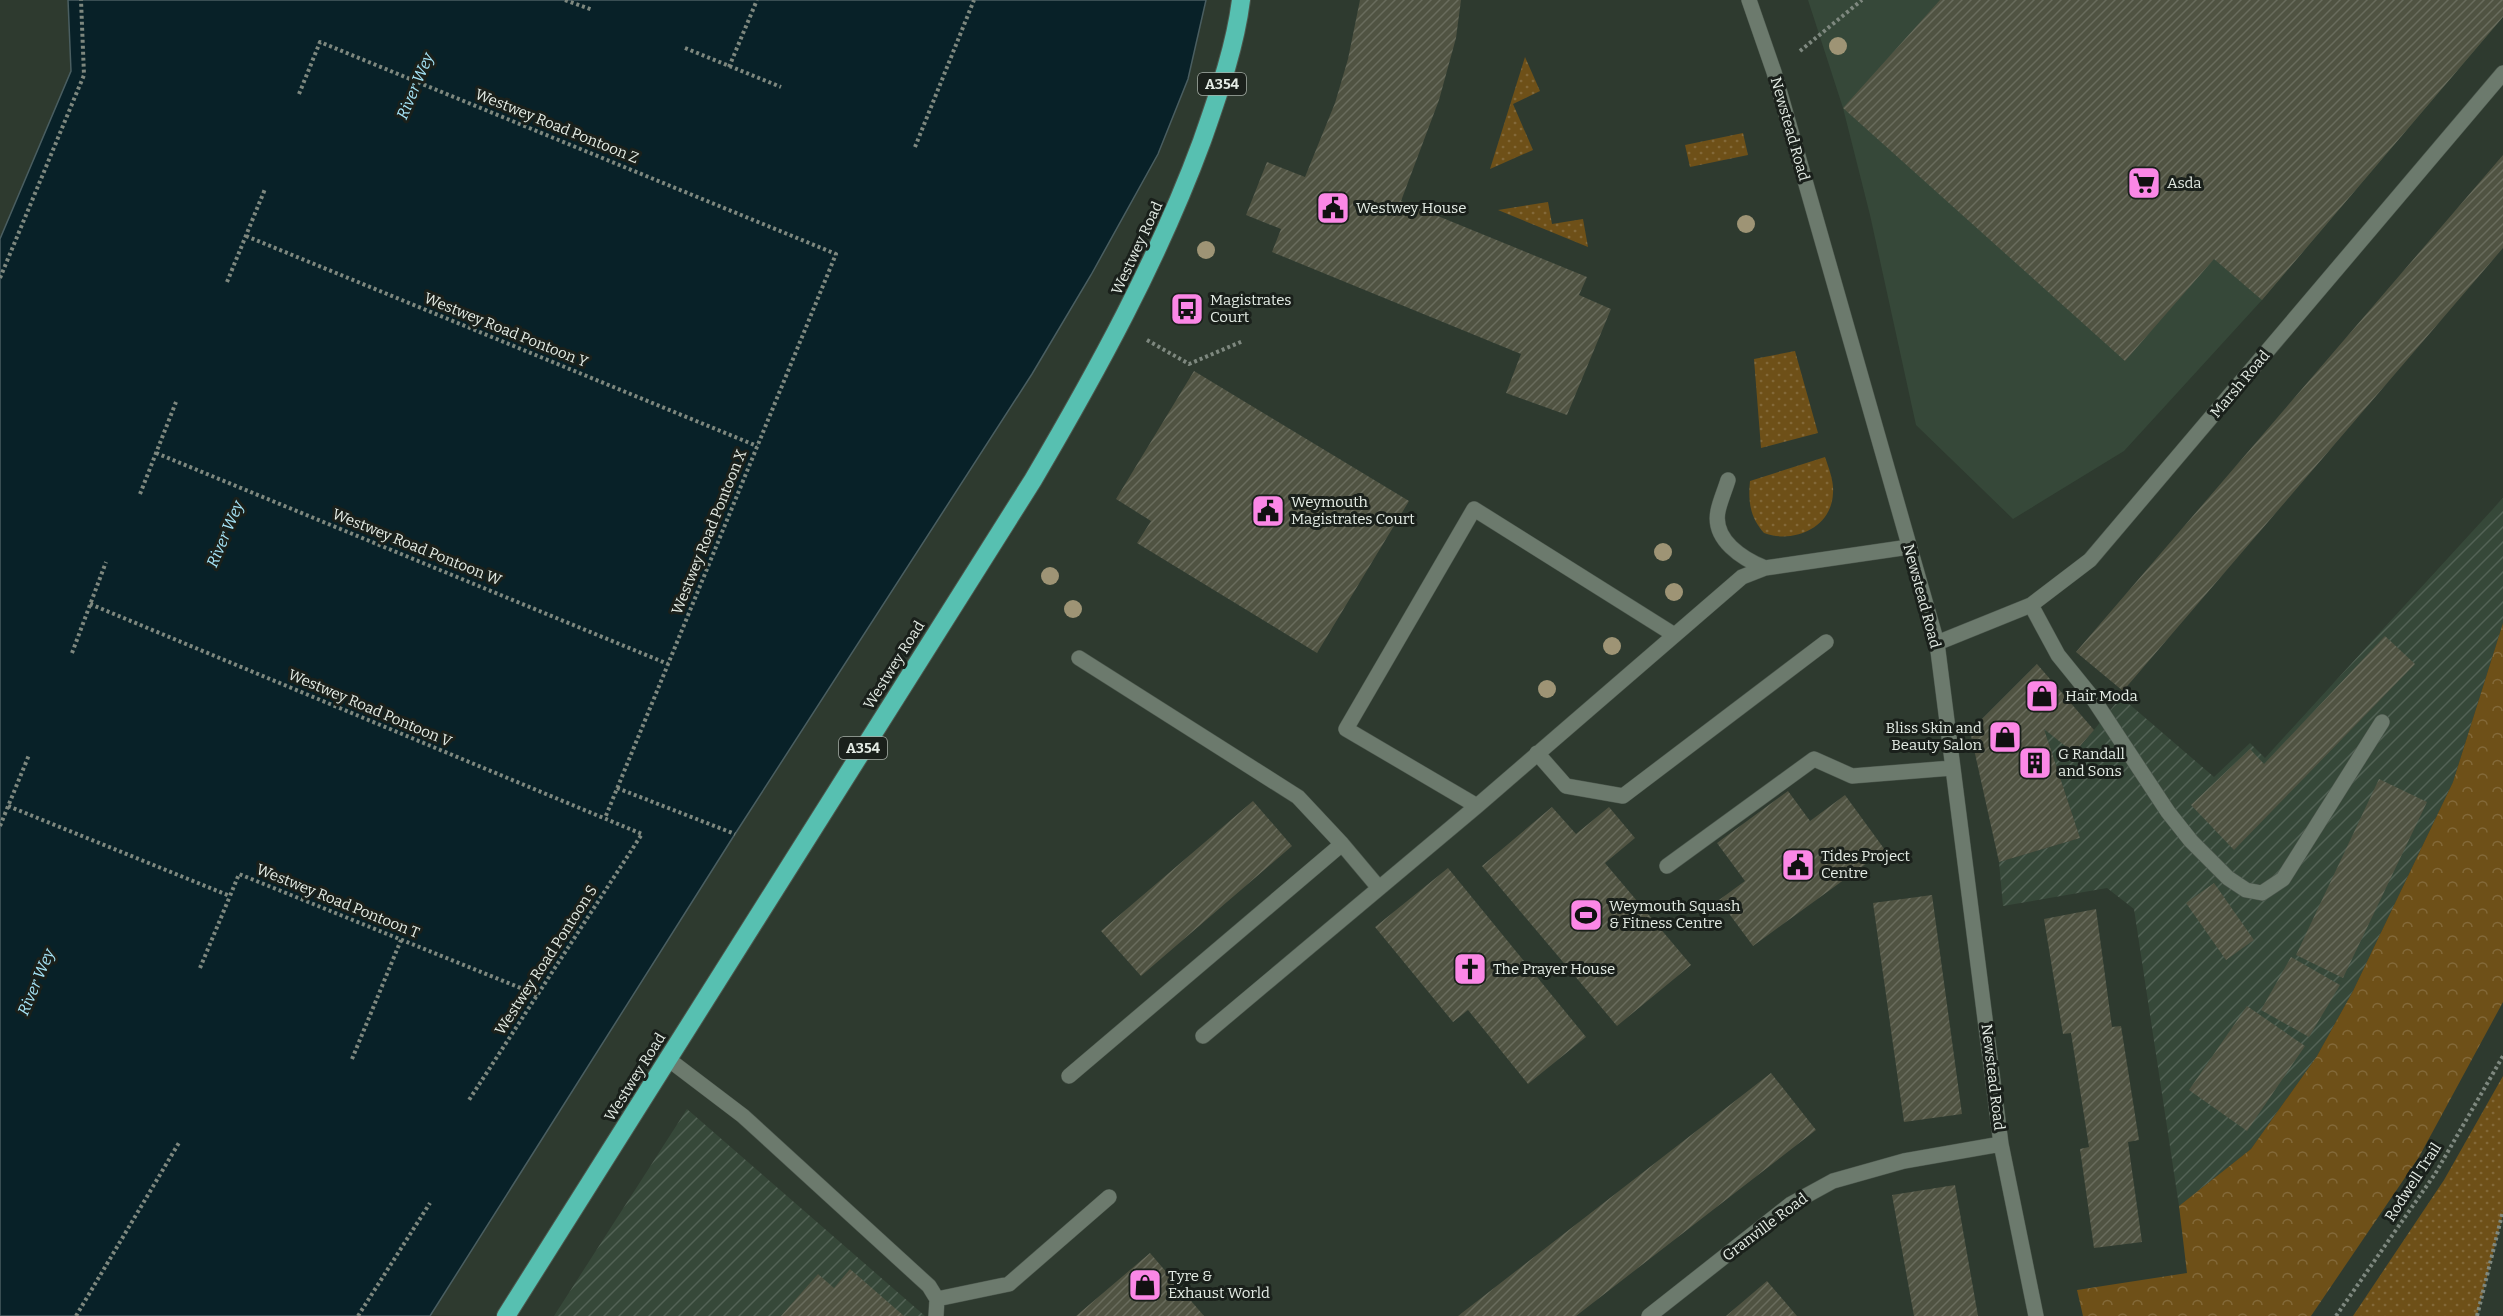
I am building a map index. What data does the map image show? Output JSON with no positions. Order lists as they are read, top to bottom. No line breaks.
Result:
{"streets":{"highway":["A354","Westwey Road"],"street":["Newstead Road","Marsh Road","Granville Road"],"path":["Westwey Road Pontoon Z","Westwey Road Pontoon Y","Westwey Road Pontoon X","Westwey Road Pontoon W","Westwey Road Pontoon V","Westwey Road Pontoon T","Westwey Road Pontoon S","Rodwell Trail"]},"crossings":[["Westwey Road Pontoon Z","Westwey Road Pontoon X"],["Newstead Road","Marsh Road"],["Newstead Road","Granville Road"],["Westwey Road Pontoon Y","Westwey Road Pontoon X"],["Westwey Road Pontoon X","Westwey Road Pontoon W"],["Westwey Road Pontoon X","Westwey Road Pontoon V"],["Westwey Road Pontoon V","Westwey Road Pontoon S"],["Westwey Road Pontoon T","Westwey Road Pontoon S"]],"water":["River Wey"],"places":{"supermarket":["Asda"],"public building":["Westwey House","Weymouth Magistrates Court","Tides Project Centre"],"bus stop":["Magistrates Court"],"shop":["Hair Moda","Bliss Skin and Beauty Salon","Tyre & Exhaust World"],"building":["G Randall and Sons"],"sports":["Weymouth Squash & Fitness Centre"],"church":["The Prayer House"]}}
